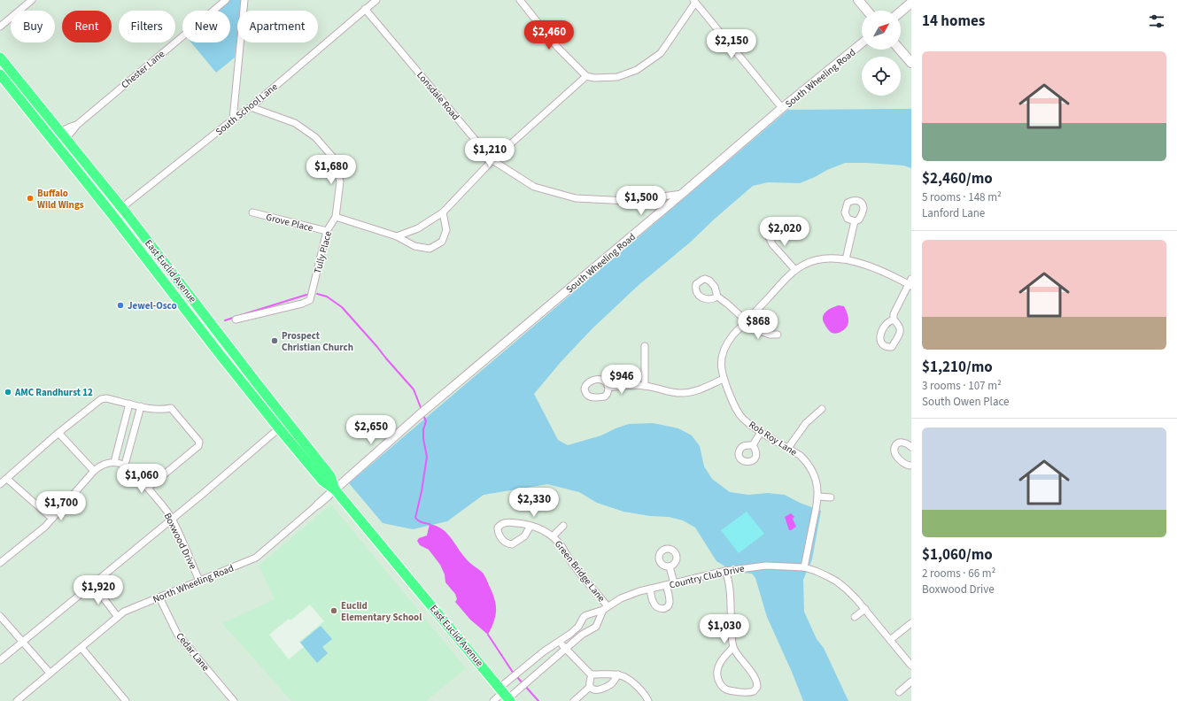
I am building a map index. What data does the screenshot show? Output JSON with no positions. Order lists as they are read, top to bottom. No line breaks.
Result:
{"streets":{"main road":["East Euclid Avenue"],"street":["Chester Lane","South Wheeling Road","Lonsdale Road","South School Lane","Grove Place","Tully Place","Rob Roy Lane","Boxwood Drive","Green Bridge Lane","Country Club Drive","North Wheeling Road","Cedar Lane"]},"crossings":[["Chester Lane","East Euclid Avenue"],["South Wheeling Road","Lonsdale Road"],["South Wheeling Road","East Euclid Avenue"],["South Wheeling Road","North Wheeling Road"],["Lonsdale Road","South School Lane"],["South School Lane","Tully Place"],["South School Lane","East Euclid Avenue"],["Grove Place","Tully Place"],["East Euclid Avenue","Country Club Drive"],["East Euclid Avenue","North Wheeling Road"],["Rob Roy Lane","Country Club Drive"],["Boxwood Drive","North Wheeling Road"],["Green Bridge Lane","Country Club Drive"],["North Wheeling Road","Cedar Lane"]],"places":["Buffalo Wild Wings","Jewel-Osco","Prospect Christian Church","AMC Randhurst 12","Euclid Elementary School"],"north":"top right","page":{"heading":"14 homes","chip":["Buy","Rent","Filters","New","Apartment"],"price":["$2,460","$2,150","$1,210","$1,680","$1,500","$2,020","$868","$946","$2,650","$1,060","$2,330","$1,700","$1,920","$1,030"],"list":[{"name":"$2,460/mo","note":"5 rooms · 148 m² · Lanford Lane"},{"name":"$1,210/mo","note":"3 rooms · 107 m² · South Owen Place"},{"name":"$1,060/mo","note":"2 rooms · 66 m² · Boxwood Drive"}]}}
